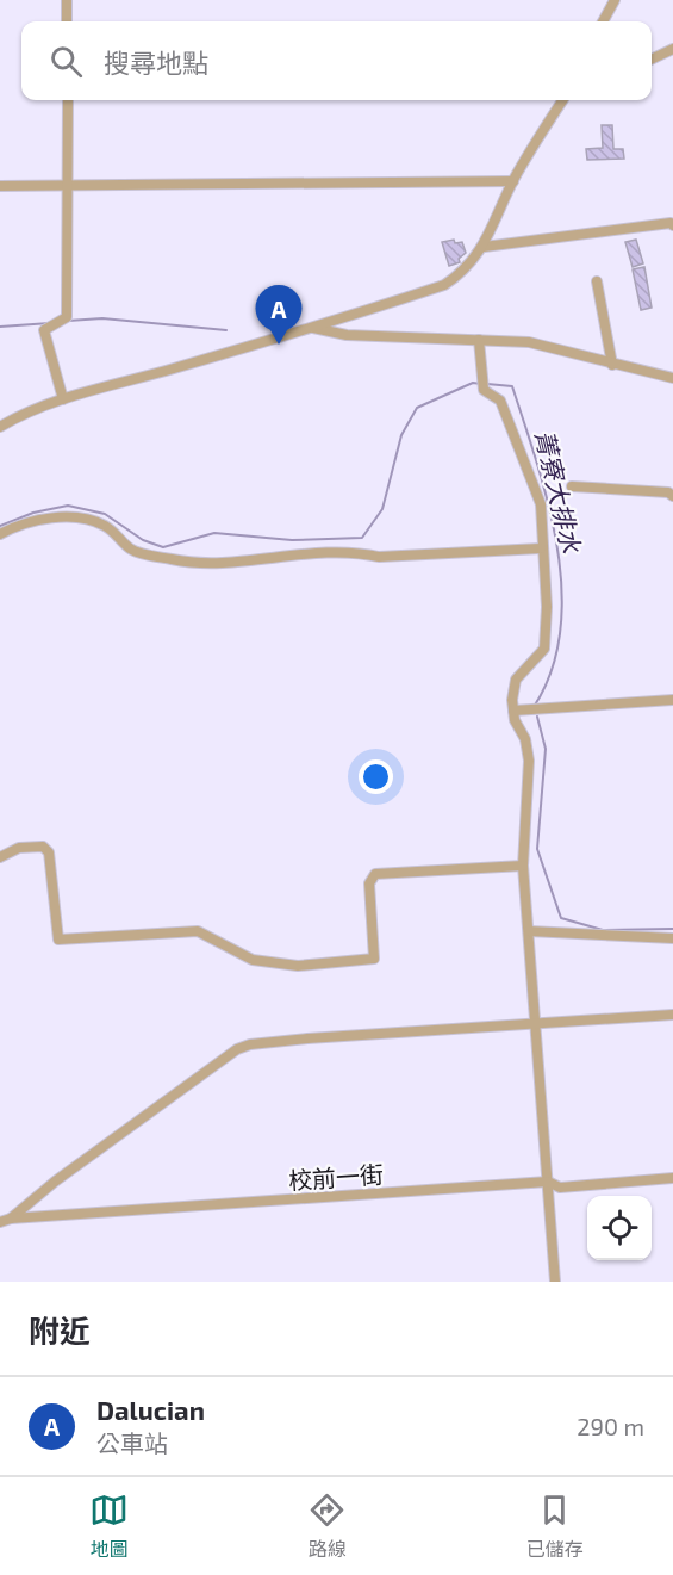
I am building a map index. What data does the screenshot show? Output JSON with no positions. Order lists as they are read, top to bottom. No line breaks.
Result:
{"streets":{"street":["校前一街"]},"water":["菁寮大排水"],"page":{"search":"搜尋地點","pins":"A","heading":"附近","list":[{"mark":"A","name":"Dalucian","note":"公車站","value":"290 m"}],"nav":["地圖","路線","已儲存"]}}
